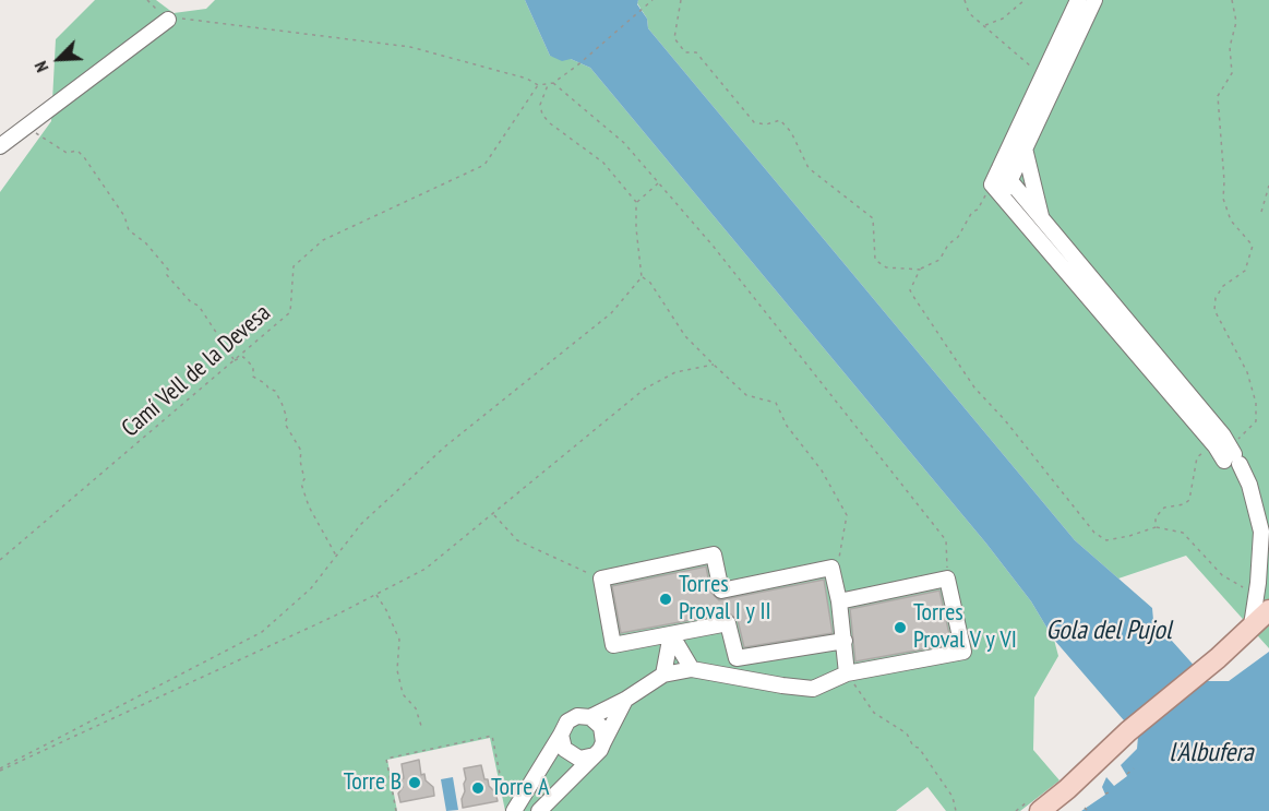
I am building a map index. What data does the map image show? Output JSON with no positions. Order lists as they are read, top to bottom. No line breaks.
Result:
{"streets":{"path":["Camí Vell de la Devesa"]},"water":["Gola del Pujol","l'Albufera"],"places":["Torres Proval I y II","Torres Proval V y VI","Torre B","Torre A"],"north":"bottom left"}
